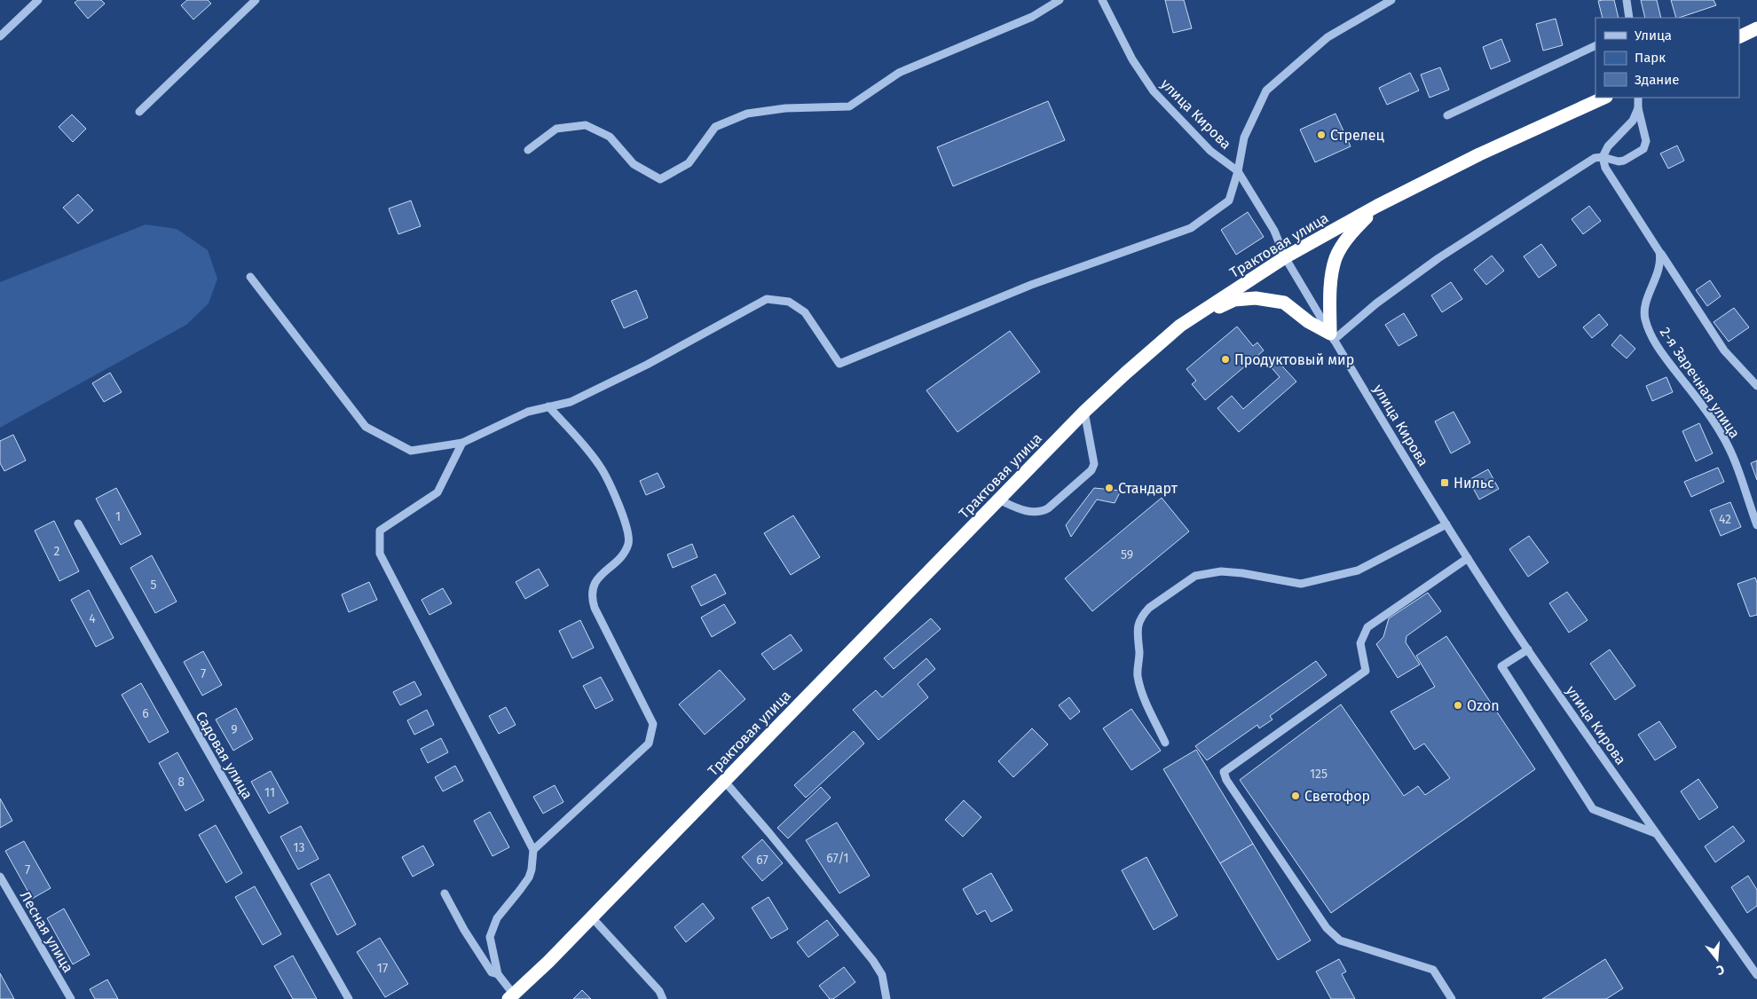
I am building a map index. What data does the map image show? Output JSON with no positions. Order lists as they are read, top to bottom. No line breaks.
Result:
{"streets":{"highway":["Трактовая улица"],"street":["улица Кирова","2-я Заречная улица","Садовая улица","Лесная улица"]},"crossings":[["улица Кирова","Трактовая улица"]],"places":{"other":["Стрелец","Продуктовый мир","Стандарт","Ozon","Светофор"],"transit":["Нильс"]},"house_numbers":["1","42","2","59","5","4","7","6","9","125","8","11","13","67/1","67","7","17"],"legend":["Улица","Парк","Здание"],"north":"bottom"}
